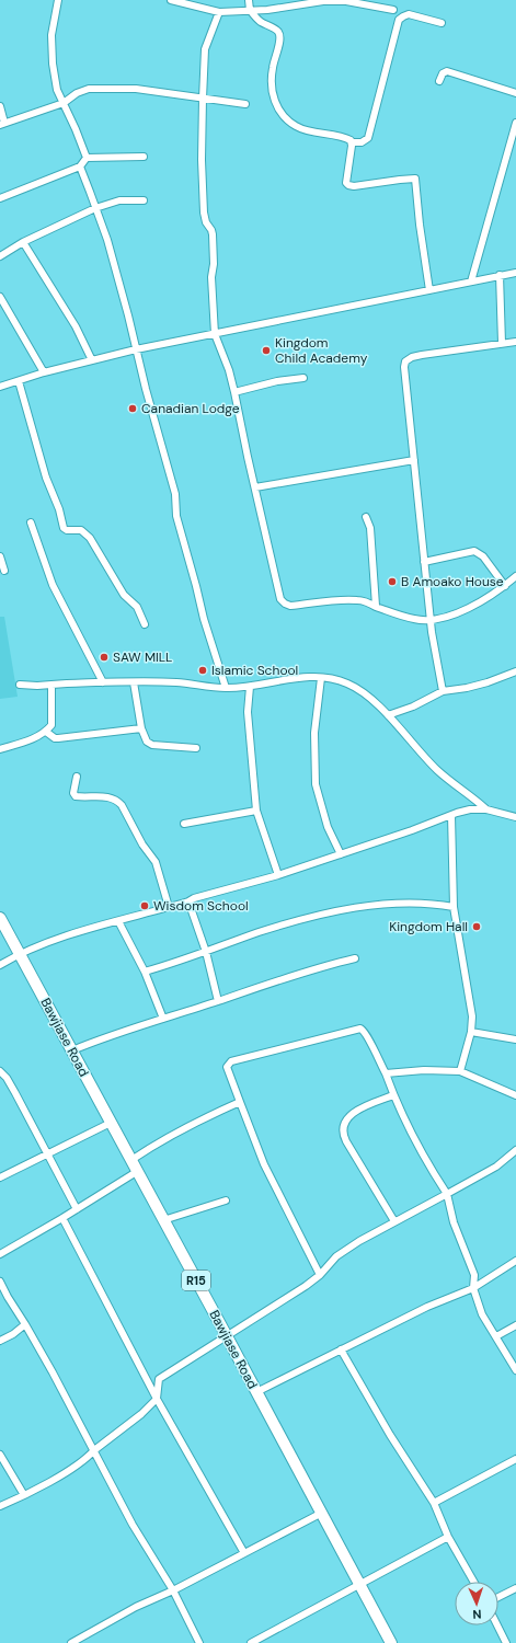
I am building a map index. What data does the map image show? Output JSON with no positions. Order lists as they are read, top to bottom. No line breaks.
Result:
{"streets":{"main road":["Bawjiase Road","R15"]},"places":["Kingdom Child Academy","Canadian Lodge","B Amoako House","SAW MILL","Islamic School","Wisdom School","Kingdom Hall"],"north":"bottom"}
